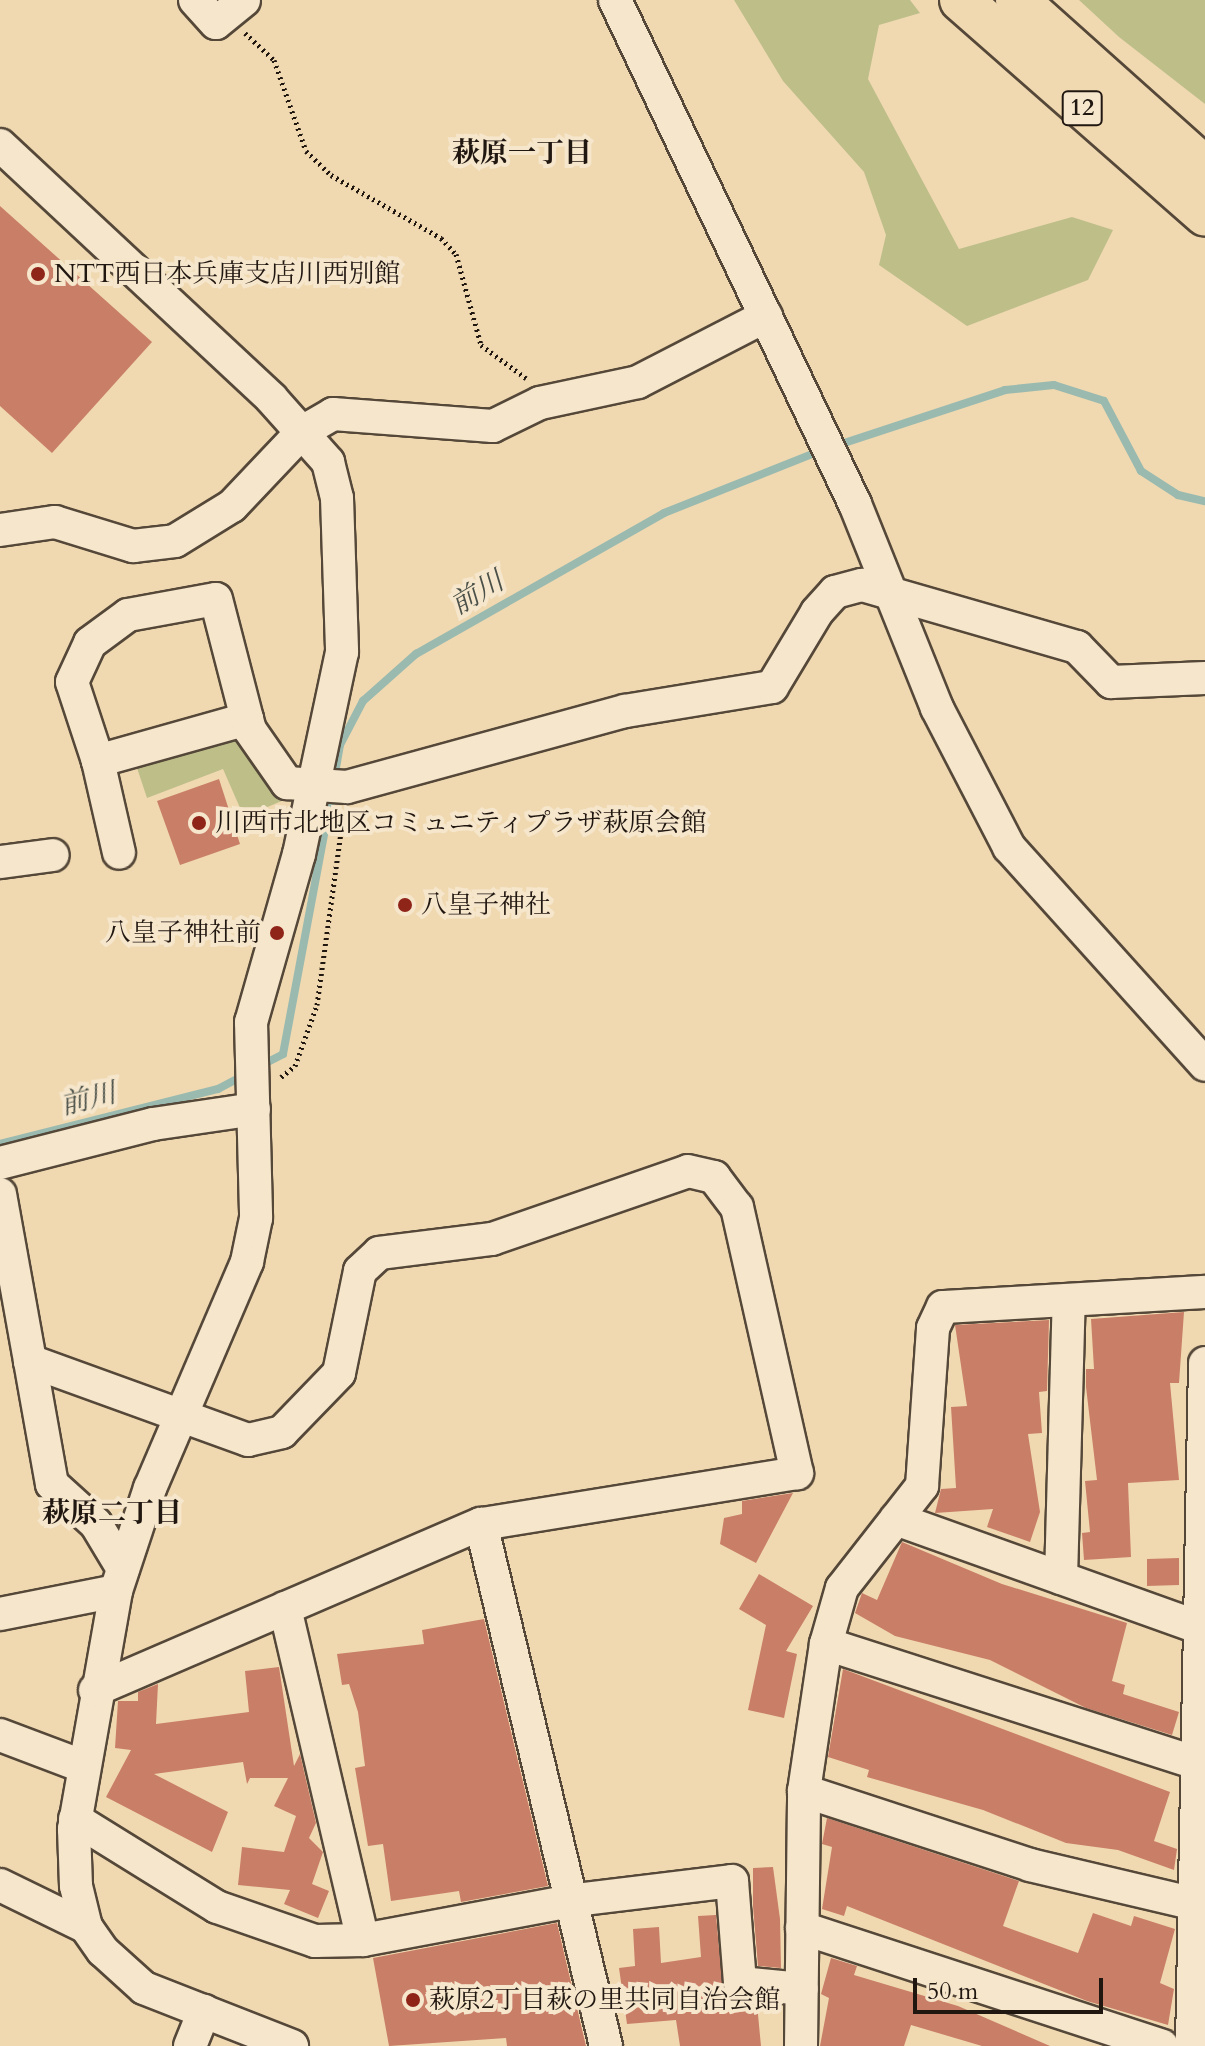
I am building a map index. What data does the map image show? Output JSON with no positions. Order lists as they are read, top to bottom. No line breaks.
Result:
{"streets":{"main road":["12"]},"districts":["萩原一丁目","萩原二丁目"],"water":["前川"],"places":["NTT西日本兵庫支店川西別館","川西市北地区コミュニティプラザ萩原会館","八皇子神社","八皇子神社前","萩原2丁目萩の里共同自治会館"],"scale_bar":"50 m"}
